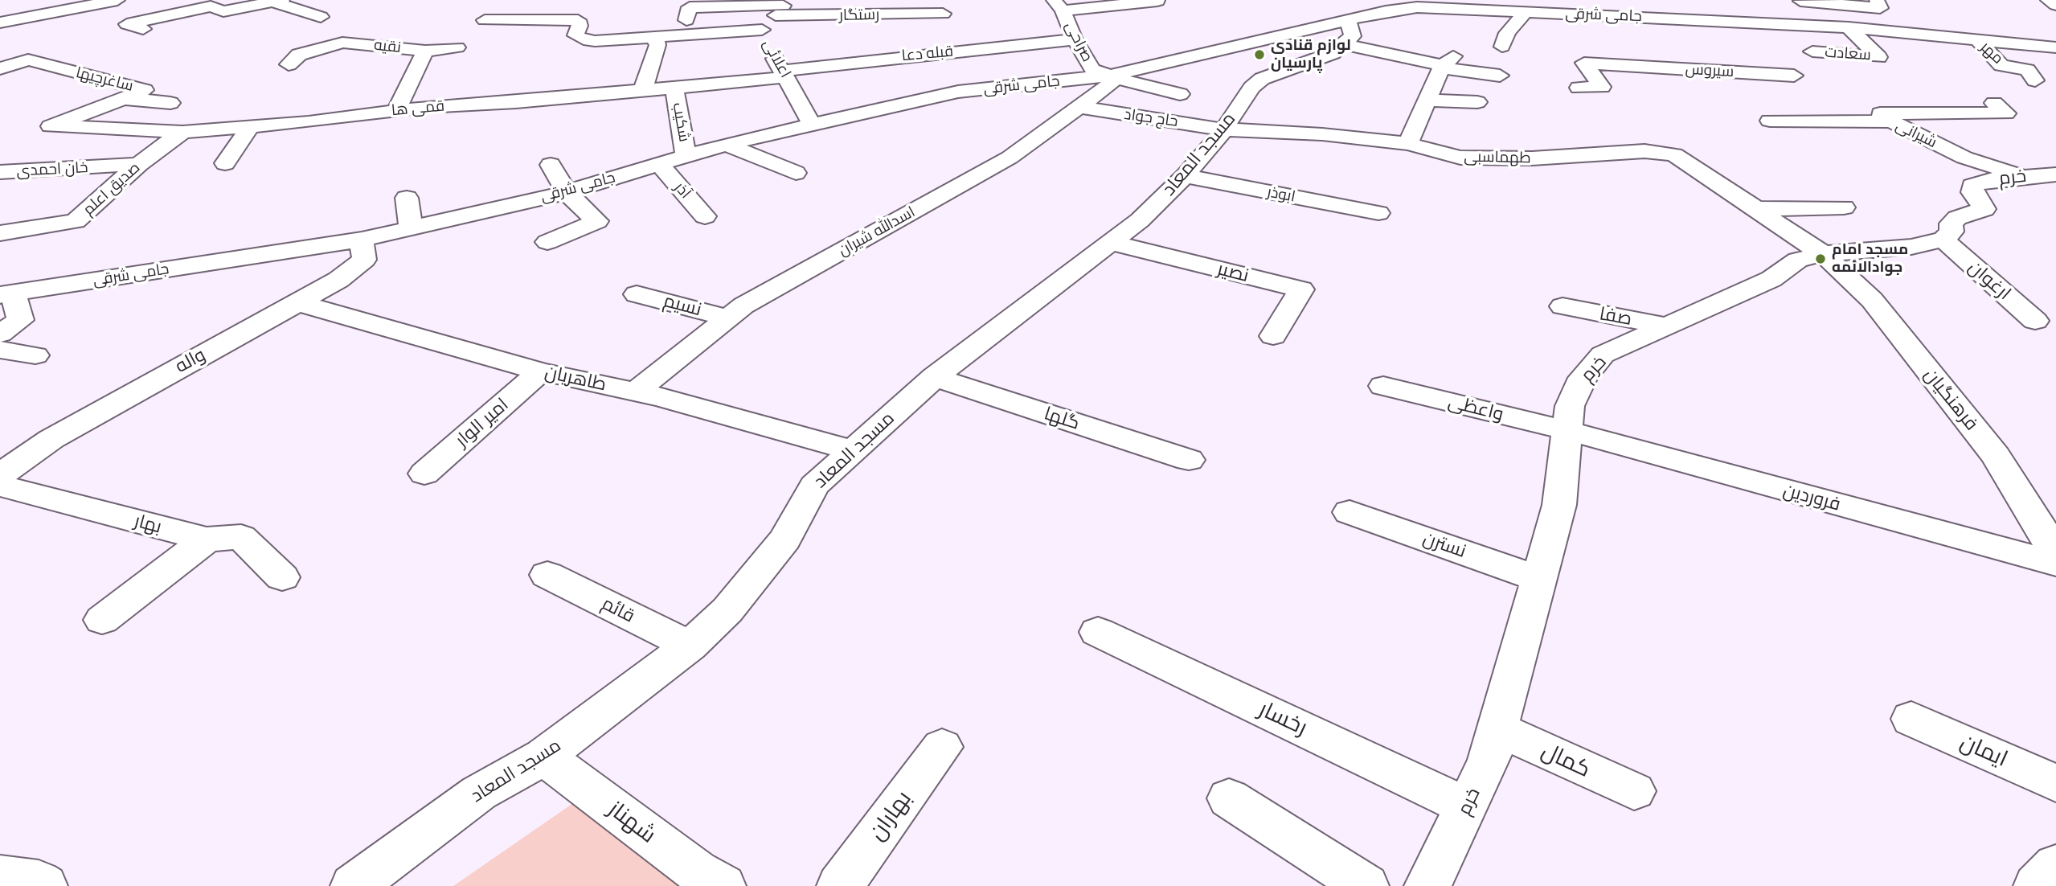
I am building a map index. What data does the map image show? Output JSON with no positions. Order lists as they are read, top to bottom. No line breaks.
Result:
{"streets":{"street":["رستگار","جامی شرقی","صراحی","نقیه","مهر","قبله دعا","سعادت","اعلائی","سیروس","ساغرچیها","قمی ها","حاج جواد","شکیب","شیرانی","مسجد المعاد","طهماسبی","خان احمدی","خرم","صدیق اعلم","آذر","ابوذر","اسدالله شیران","نصیر","ارغوان","نسیم","صفا","واله","طاهریان","فرهنگیان","واعظی","گلها","امیر الوار","فروردین","بهار","نسترن","قائم","رخسار","ایمان","کمال","بهاران","شهناز"]},"crossings":[["رستگار","اعلائی"],["جامی شرقی","صراحی"],["جامی شرقی","مهر"],["جامی شرقی","سعادت"],["جامی شرقی","اعلائی"],["جامی شرقی","شکیب"],["جامی شرقی","مسجد المعاد"],["جامی شرقی","آذر"],["جامی شرقی","اسدالله شیران"],["جامی شرقی","واله"],["صراحی","قبله دعا"],["صراحی","اسدالله شیران"],["نقیه","قمی ها"],["قبله دعا","اعلائی"],["قبله دعا","قمی ها"],["اعلائی","قمی ها"],["ساغرچیها","قمی ها"],["قمی ها","شکیب"],["قمی ها","صدیق اعلم"],["حاج جواد","مسجد المعاد"],["حاج جواد","طهماسبی"],["حاج جواد","اسدالله شیران"],["شیرانی","خرم"],["مسجد المعاد","طهماسبی"],["مسجد المعاد","ابوذر"],["مسجد المعاد","نصیر"],["مسجد المعاد","طاهریان"],["مسجد المعاد","گلها"],["مسجد المعاد","قائم"],["مسجد المعاد","شهناز"],["طهماسبی","خرم"],["طهماسبی","فرهنگیان"],["خان احمدی","صدیق اعلم"],["خرم","ارغوان"],["خرم","صفا"],["خرم","فرهنگیان"],["خرم","واعظی"],["خرم","فروردین"],["خرم","نسترن"],["خرم","رخسار"],["خرم","کمال"],["اسدالله شیران","نسیم"],["اسدالله شیران","طاهریان"],["واله","طاهریان"],["طاهریان","امیر الوار"],["فرهنگیان","فروردین"],["واعظی","فروردین"]],"places":["لوازم قنادی پارسیان","مسجد امام جوادالائمه"]}
